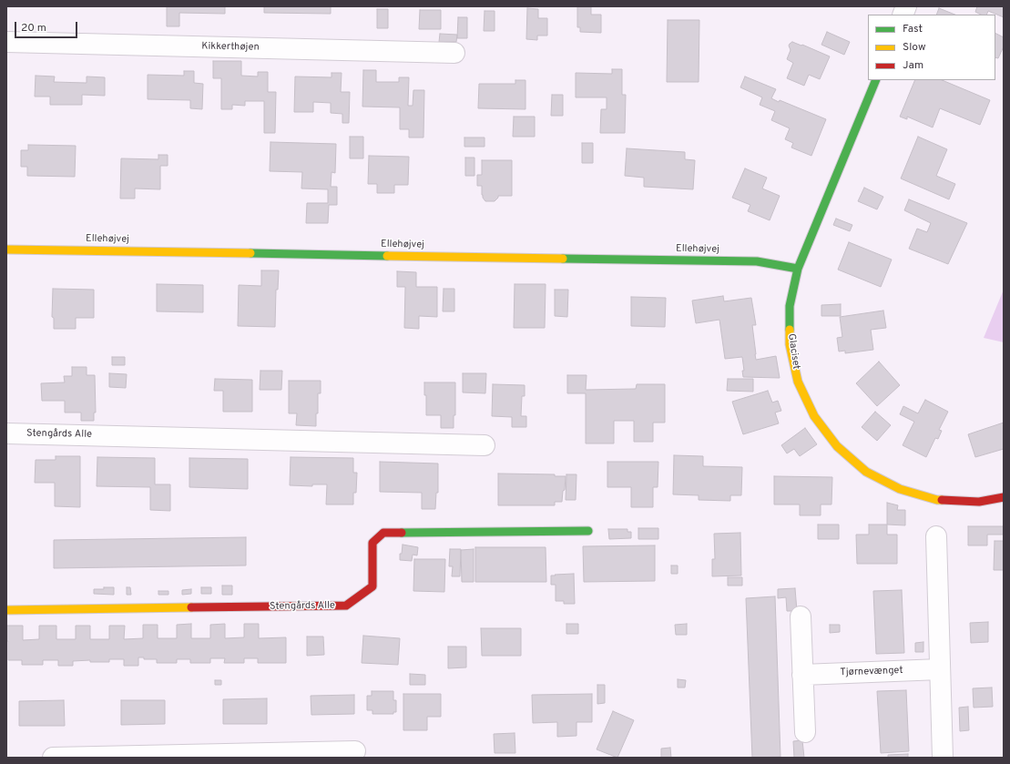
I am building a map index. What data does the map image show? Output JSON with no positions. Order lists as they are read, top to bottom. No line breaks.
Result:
{"streets":{"street":["Kikkerthøjen","Ellehøjvej","Glaciset","Stengårds Alle","Tjørnevænget"]},"crossings":[["Ellehøjvej","Glaciset"]],"legend":["Fast","Slow","Jam"],"scale_bar":"20 m"}
